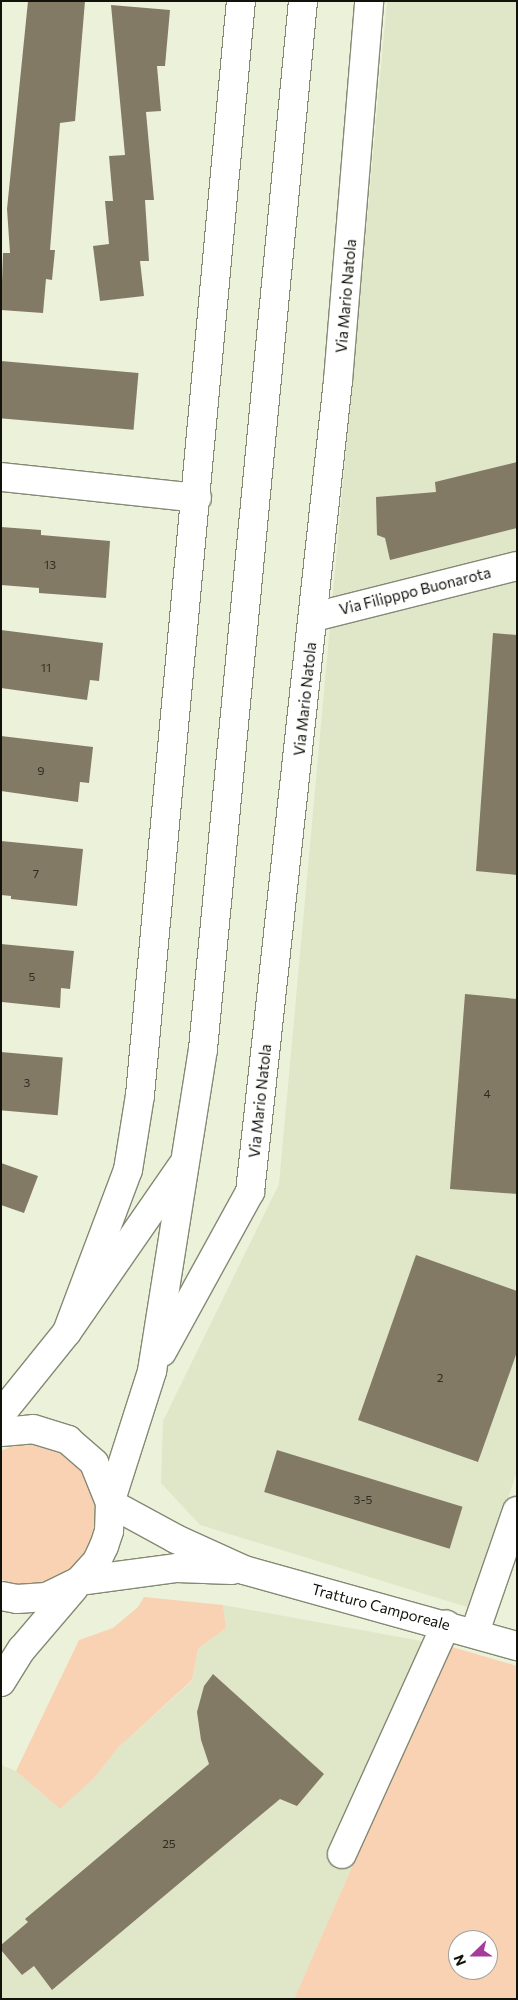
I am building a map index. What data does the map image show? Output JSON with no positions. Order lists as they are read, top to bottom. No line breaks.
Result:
{"streets":{"street":["Via Mario Natola","Via Filipppo Buonarota","Tratturo Camporeale"]},"crossings":[["Via Mario Natola","Via Filipppo Buonarota"],["Via Mario Natola","Tratturo Camporeale"]],"house_numbers":["13","11","9","7","5","3","4","2","3-5","25"],"north":"left"}
